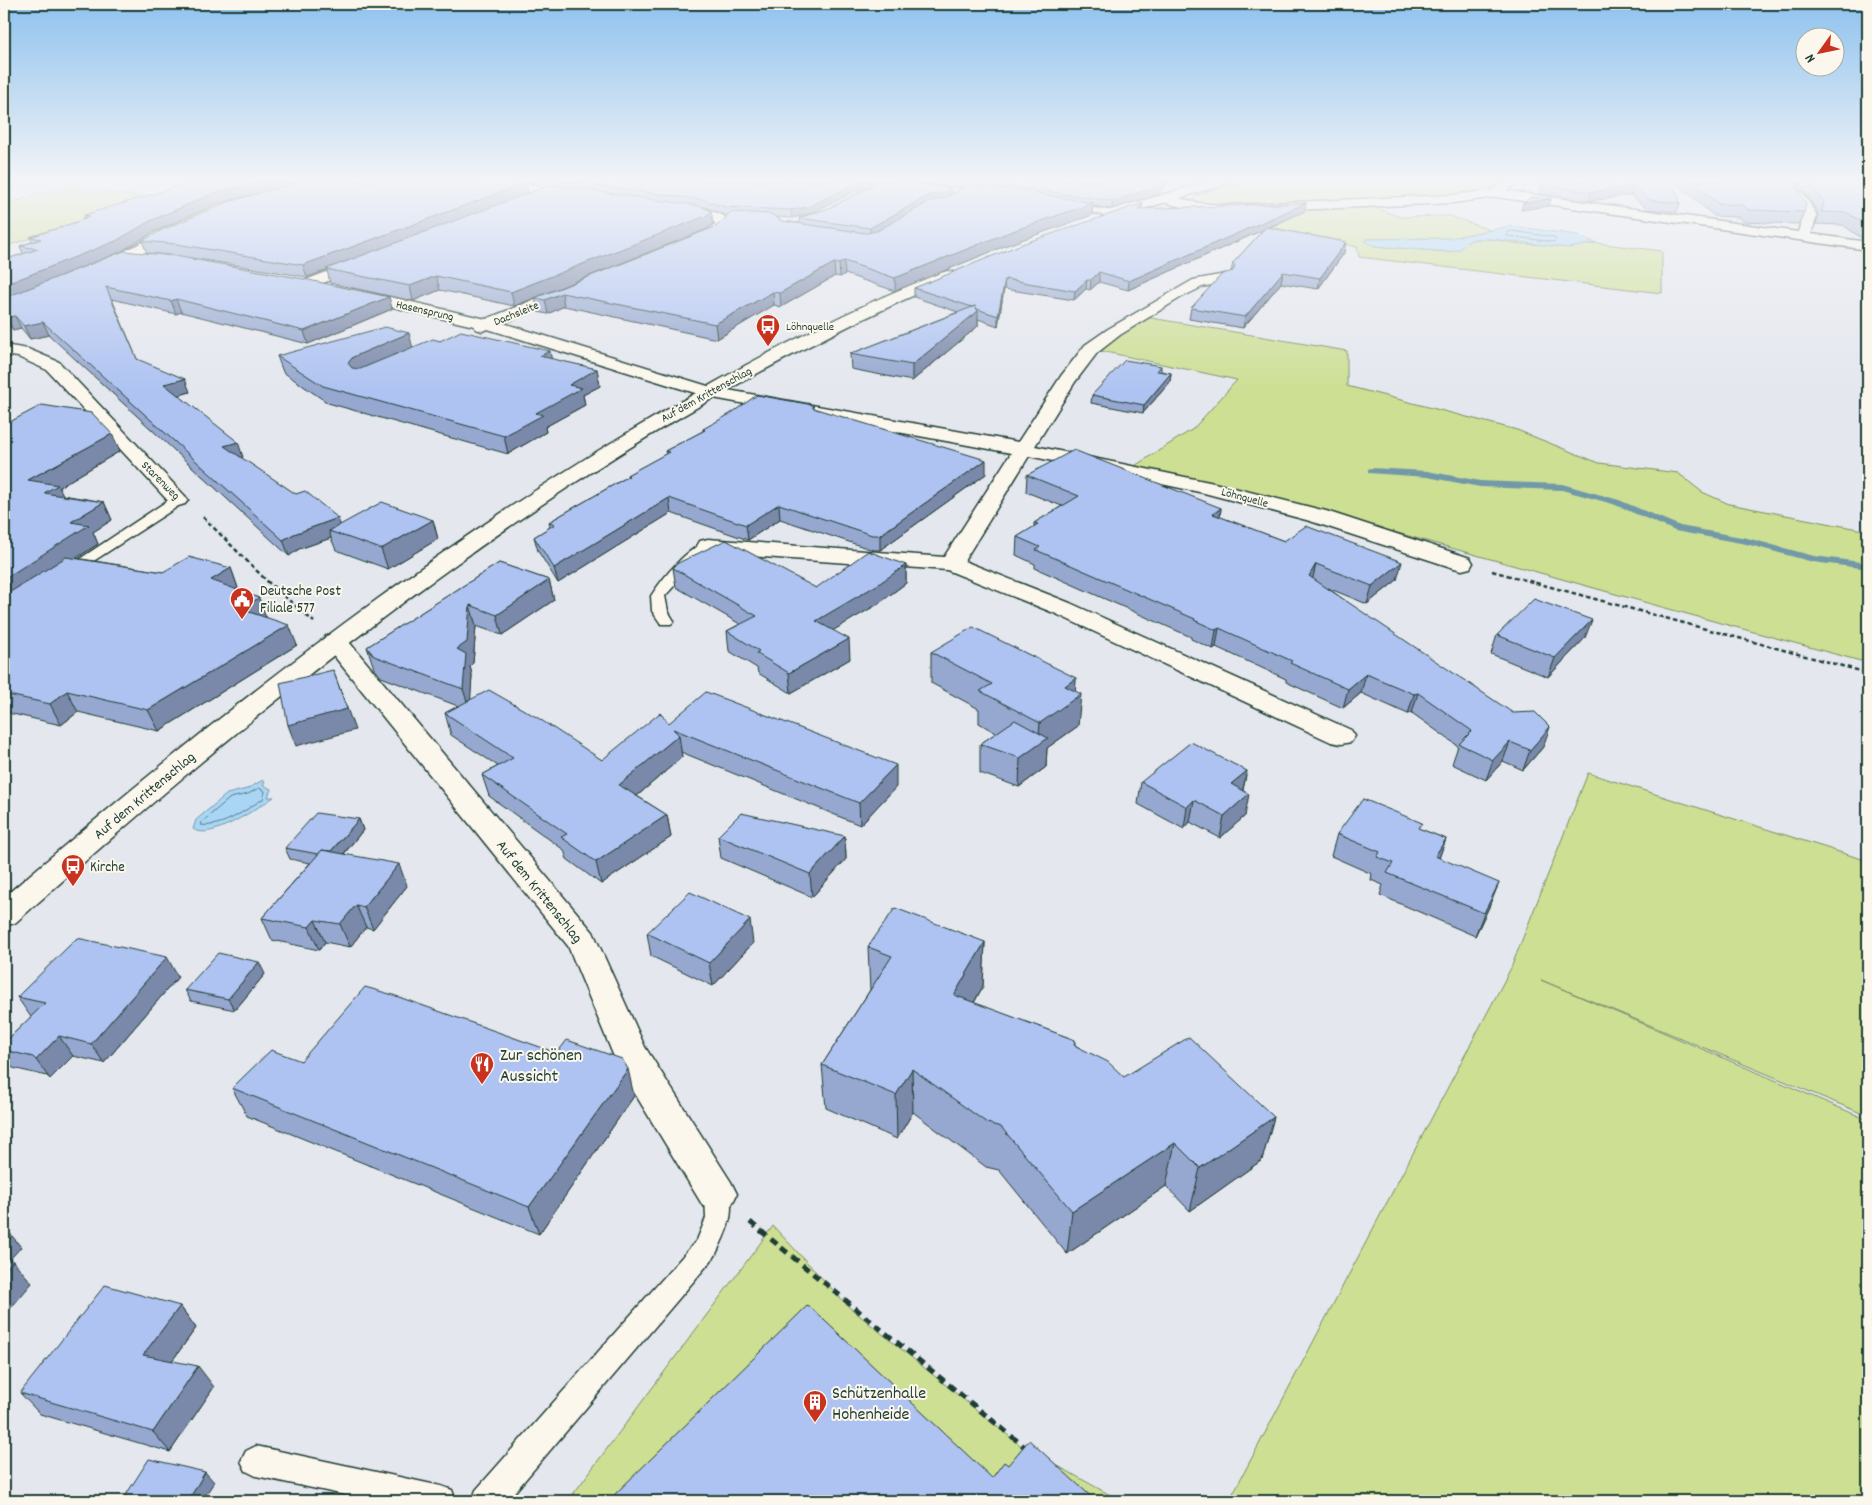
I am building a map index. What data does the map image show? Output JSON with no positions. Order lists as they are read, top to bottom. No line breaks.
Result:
{"streets":{"street":["Hasensprung","Dachsleite","Auf dem Krittenschlag","Starenweg","Löhnquelle"]},"crossings":[["Hasensprung","Dachsleite"],["Hasensprung","Auf dem Krittenschlag"],["Hasensprung","Löhnquelle"],["Auf dem Krittenschlag","Starenweg"],["Auf dem Krittenschlag","Löhnquelle"]],"places":{"bus stop":["Löhnquelle","Kirche"],"public building":["Deutsche Post Filiale 577"],"restaurant":["Zur schönen Aussicht"],"building":["Schützenhalle Hohenheide"]},"north":"bottom left"}
